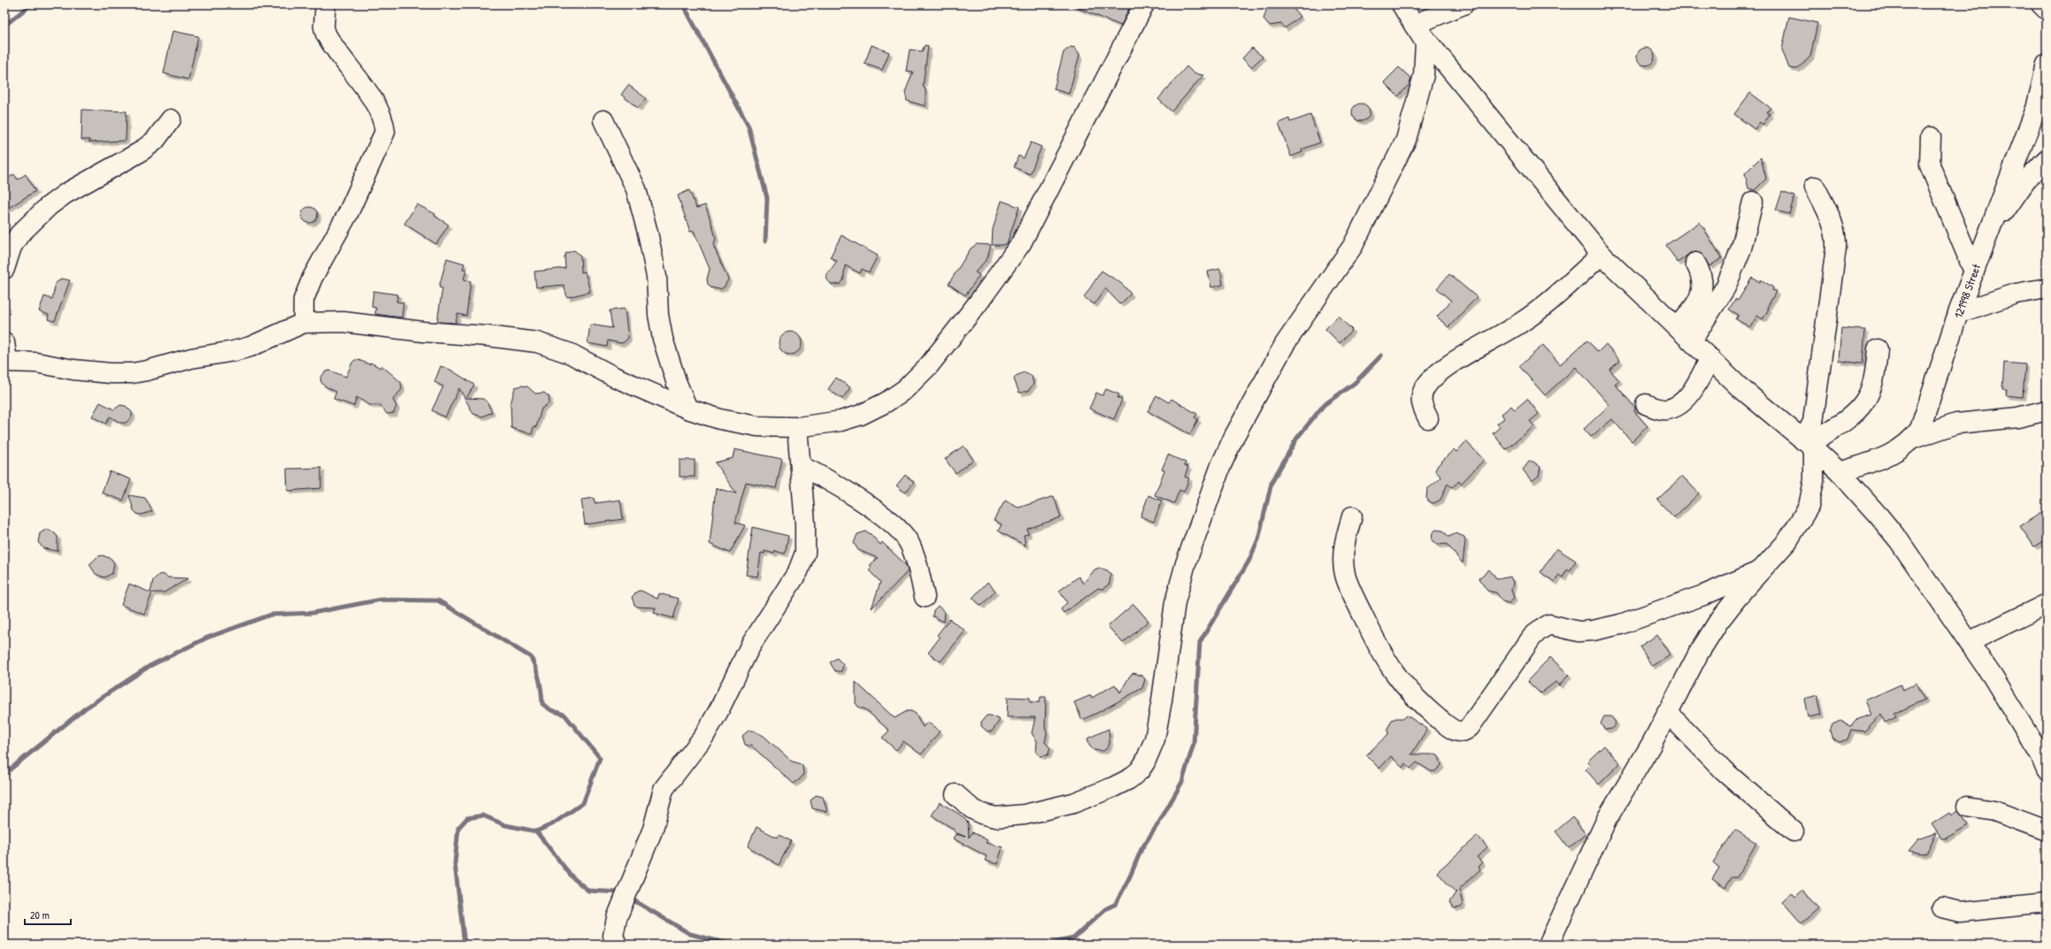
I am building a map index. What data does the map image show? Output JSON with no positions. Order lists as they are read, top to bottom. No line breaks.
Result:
{"streets":{"street":["121998 Street"]},"scale_bar":"20 m"}
